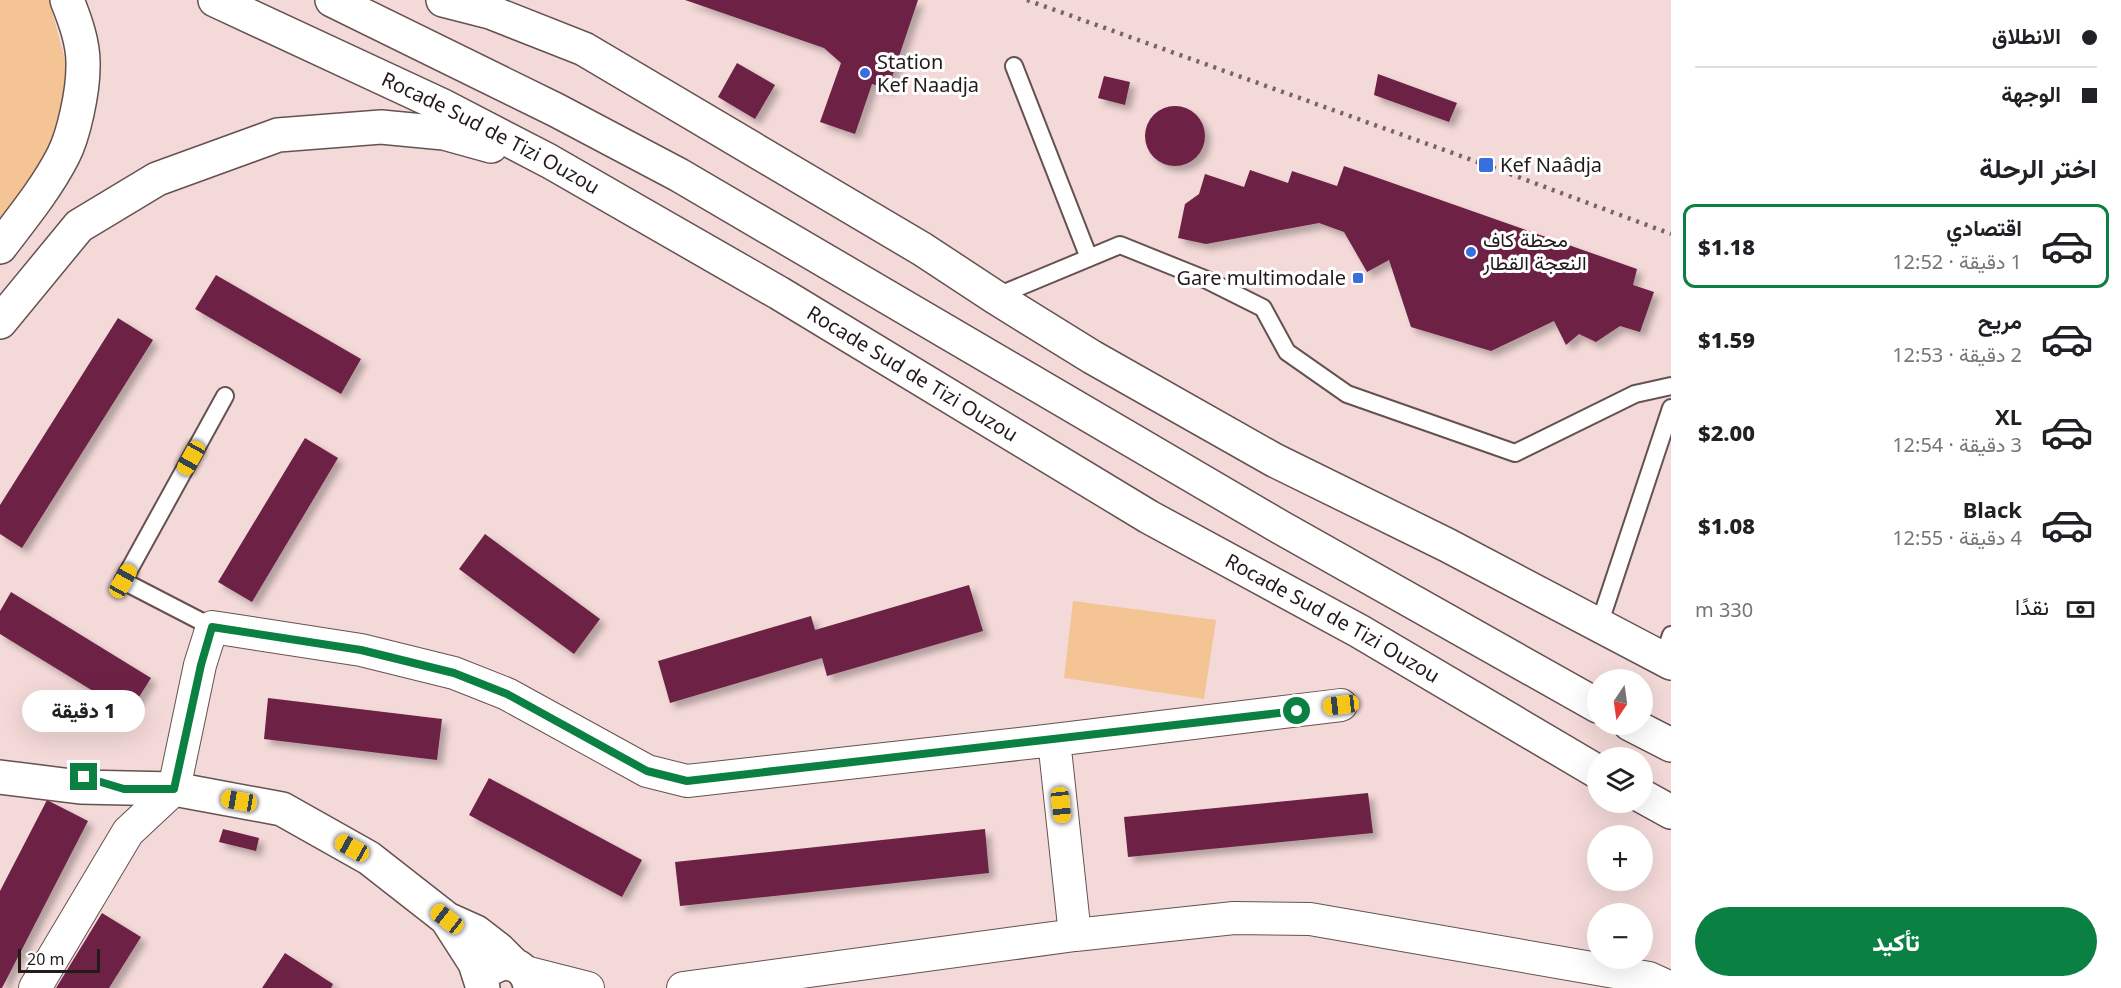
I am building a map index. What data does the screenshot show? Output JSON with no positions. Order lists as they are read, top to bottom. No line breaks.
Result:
{"streets":{"main road":["Rocade Sud de Tizi Ouzou"]},"places":{"other":["Station Kef Naadja","محطة كاف النعجة القطار"],"transit":["Kef Naâdja","Gare multimodale"]},"scale_bar":"20 m","north":"bottom","page":{"banner":["الانطلاق","الوجهة"],"heading":"اختر الرحلة","list":[{"name":"اقتصادي","note":"1 دقيقة · 12:52","value":"$1.18"},{"name":"مريح","note":"2 دقيقة · 12:53","value":"$1.59"},{"name":"XL","note":"3 دقيقة · 12:54","value":"$2.00"},{"name":"Black","note":"4 دقيقة · 12:55","value":"$1.08"}],"pay":["نقدًا","330 m"],"map_buttons":["+","−"],"bubble":"1 دقيقة","buttons":"تأكيد","scale":"20 m"}}
